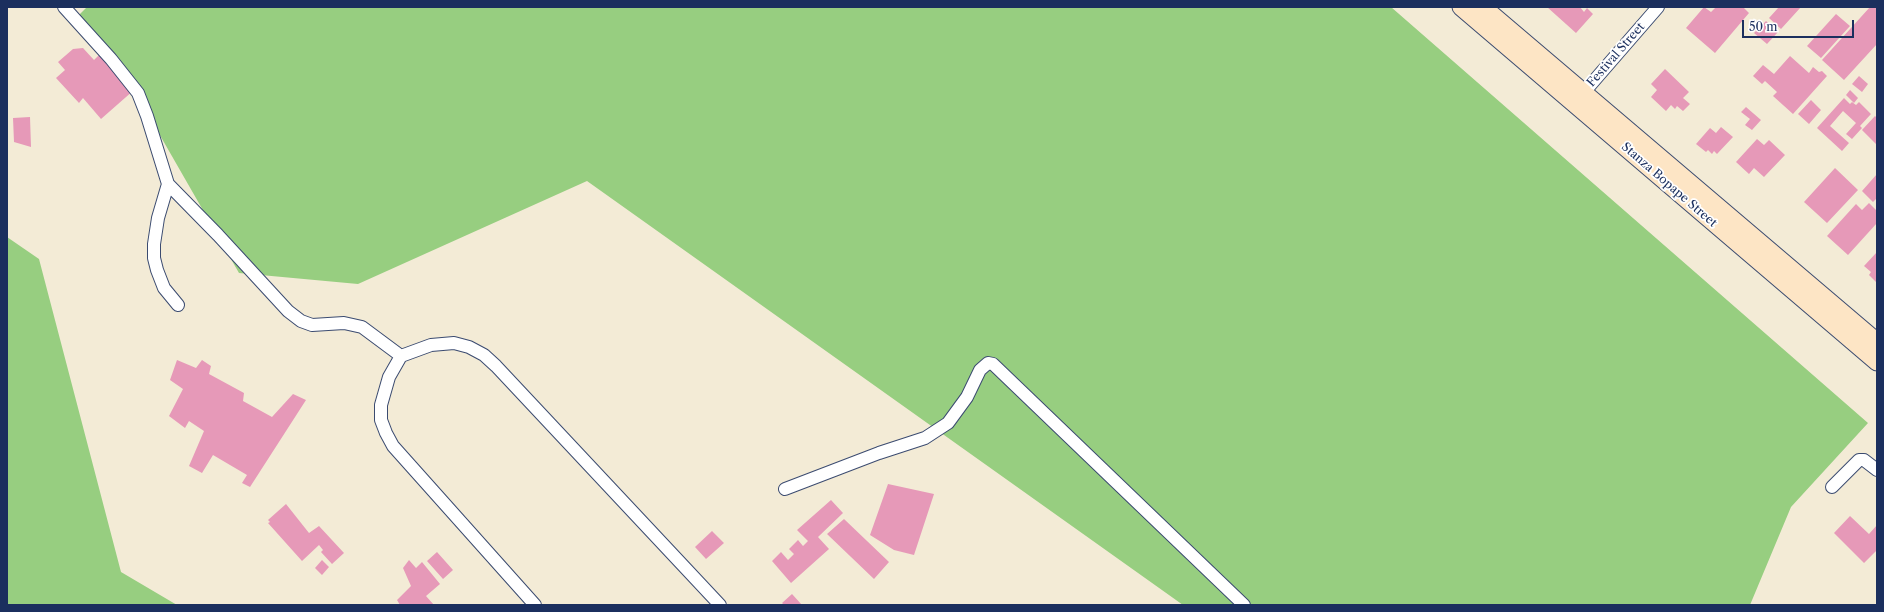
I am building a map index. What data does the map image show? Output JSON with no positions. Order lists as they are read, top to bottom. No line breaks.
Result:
{"streets":{"main road":["Stanza Bopape Street"],"street":["Festival Street"]},"crossings":[["Festival Street","Stanza Bopape Street"]],"scale_bar":"50 m"}
